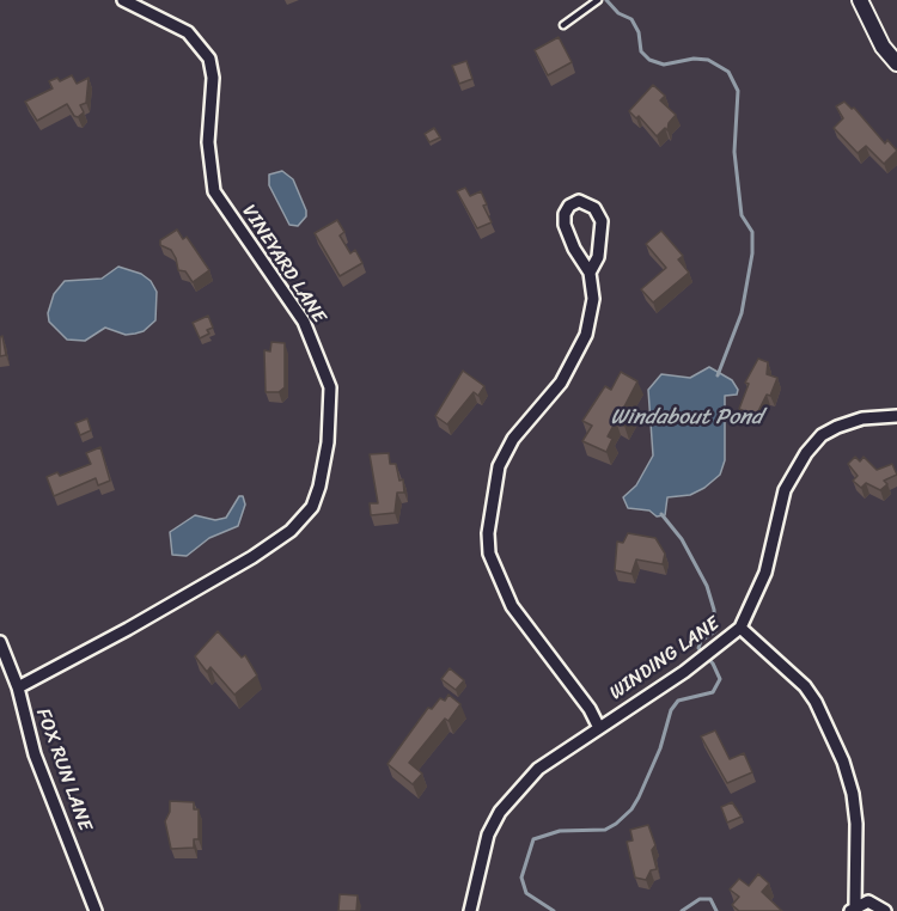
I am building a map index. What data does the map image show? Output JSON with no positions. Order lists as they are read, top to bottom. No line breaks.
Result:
{"streets":{"street":["VINEYARD LANE","WINDING LANE","FOX RUN LANE"]},"crossings":[["VINEYARD LANE","FOX RUN LANE"]],"water":["Windabout Pond"]}
